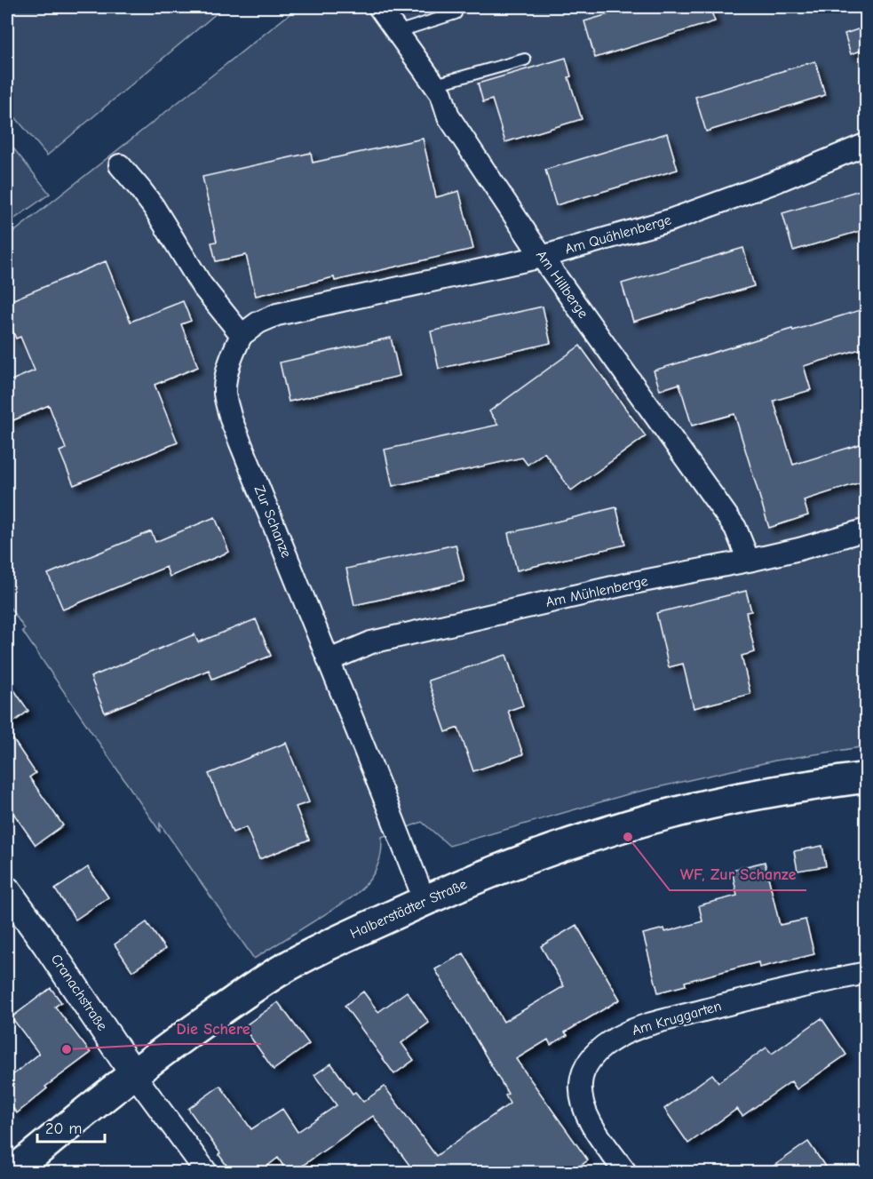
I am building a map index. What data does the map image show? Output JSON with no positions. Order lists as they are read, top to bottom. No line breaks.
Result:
{"streets":{"main road":["Halberstädter Straße"],"street":["Am Quählenberge","Am Hillberge","Zur Schanze","Am Mühlenberge","Cranachstraße","Am Kruggarten"]},"crossings":[["Am Quählenberge","Am Hillberge"],["Am Quählenberge","Zur Schanze"],["Am Hillberge","Am Mühlenberge"],["Zur Schanze","Am Mühlenberge"],["Zur Schanze","Halberstädter Straße"],["Halberstädter Straße","Cranachstraße"]],"places":["WF, Zur Schanze","Die Schere"],"scale_bar":"20 m"}
